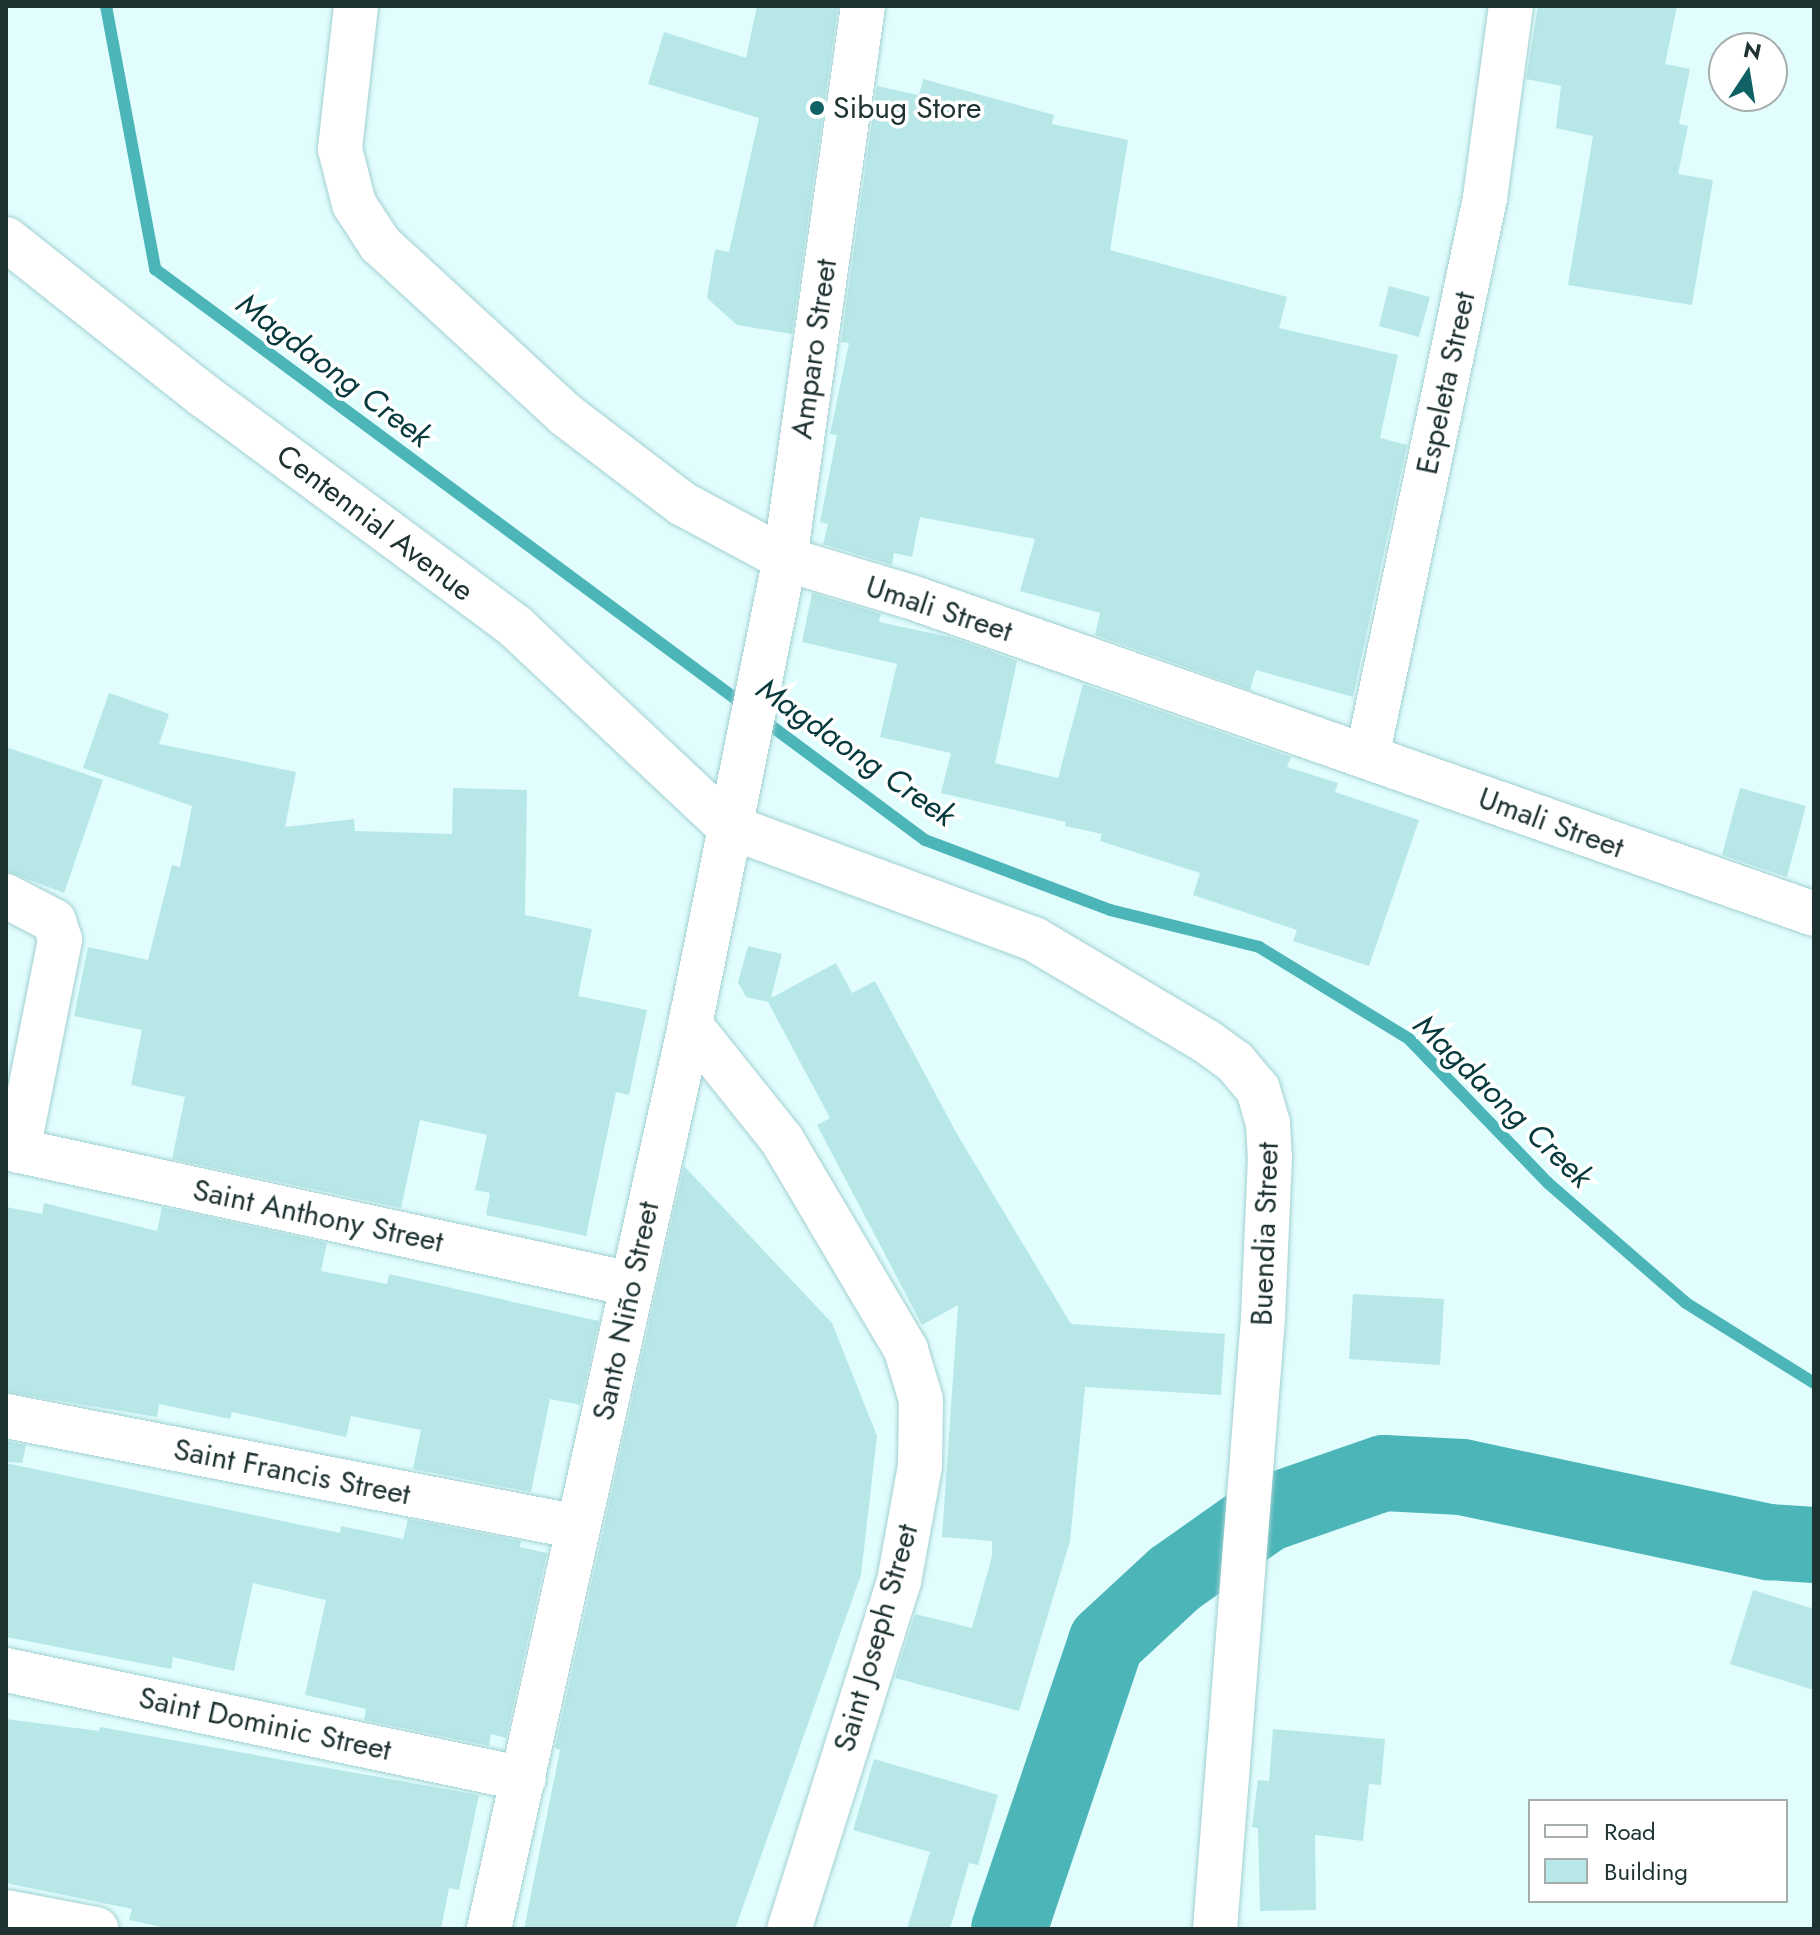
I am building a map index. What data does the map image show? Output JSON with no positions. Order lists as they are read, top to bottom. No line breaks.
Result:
{"streets":{"street":["Amparo Street","Espeleta Street","Centennial Avenue","Umali Street","Saint Anthony Street","Buendia Street","Santo Niño Street","Saint Francis Street","Saint Joseph Street","Saint Dominic Street"]},"crossings":[["Amparo Street","Umali Street"],["Amparo Street","Santo Niño Street"],["Espeleta Street","Umali Street"],["Centennial Avenue","Buendia Street"],["Centennial Avenue","Santo Niño Street"],["Saint Anthony Street","Santo Niño Street"],["Buendia Street","Santo Niño Street"],["Santo Niño Street","Saint Francis Street"],["Santo Niño Street","Saint Joseph Street"],["Santo Niño Street","Saint Dominic Street"]],"water":["Magdaong Creek"],"places":["Sibug Store"],"legend":["Road","Building"],"north":"top"}
